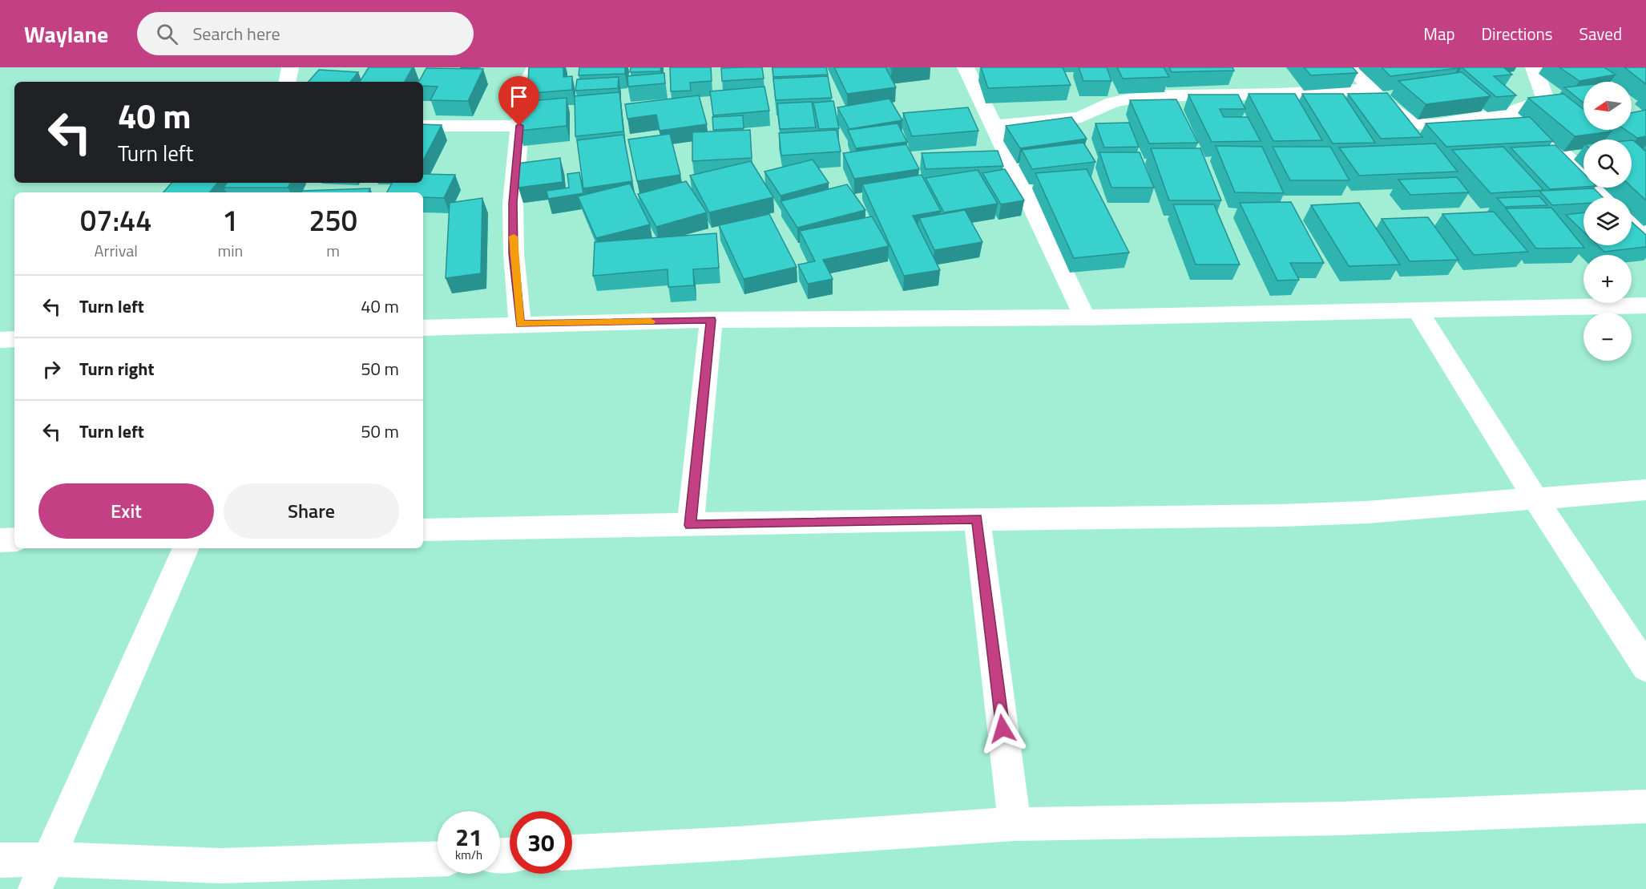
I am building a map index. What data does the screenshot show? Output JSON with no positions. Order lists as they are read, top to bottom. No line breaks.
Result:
{"north":"left","page":{"header":"Waylane","search":"Search here","nav":["Map","Directions","Saved"],"map_buttons":["+","−"],"turn":["40 m","Turn left"],"eta":["07:44","Arrival","1","min","250","m"],"list":[{"name":"Turn left","value":"40 m"},{"name":"Turn right","value":"50 m"},{"name":"Turn left","value":"50 m"}],"buttons":["Exit","Share"],"speed":"21 km/h","limit":"30"}}
